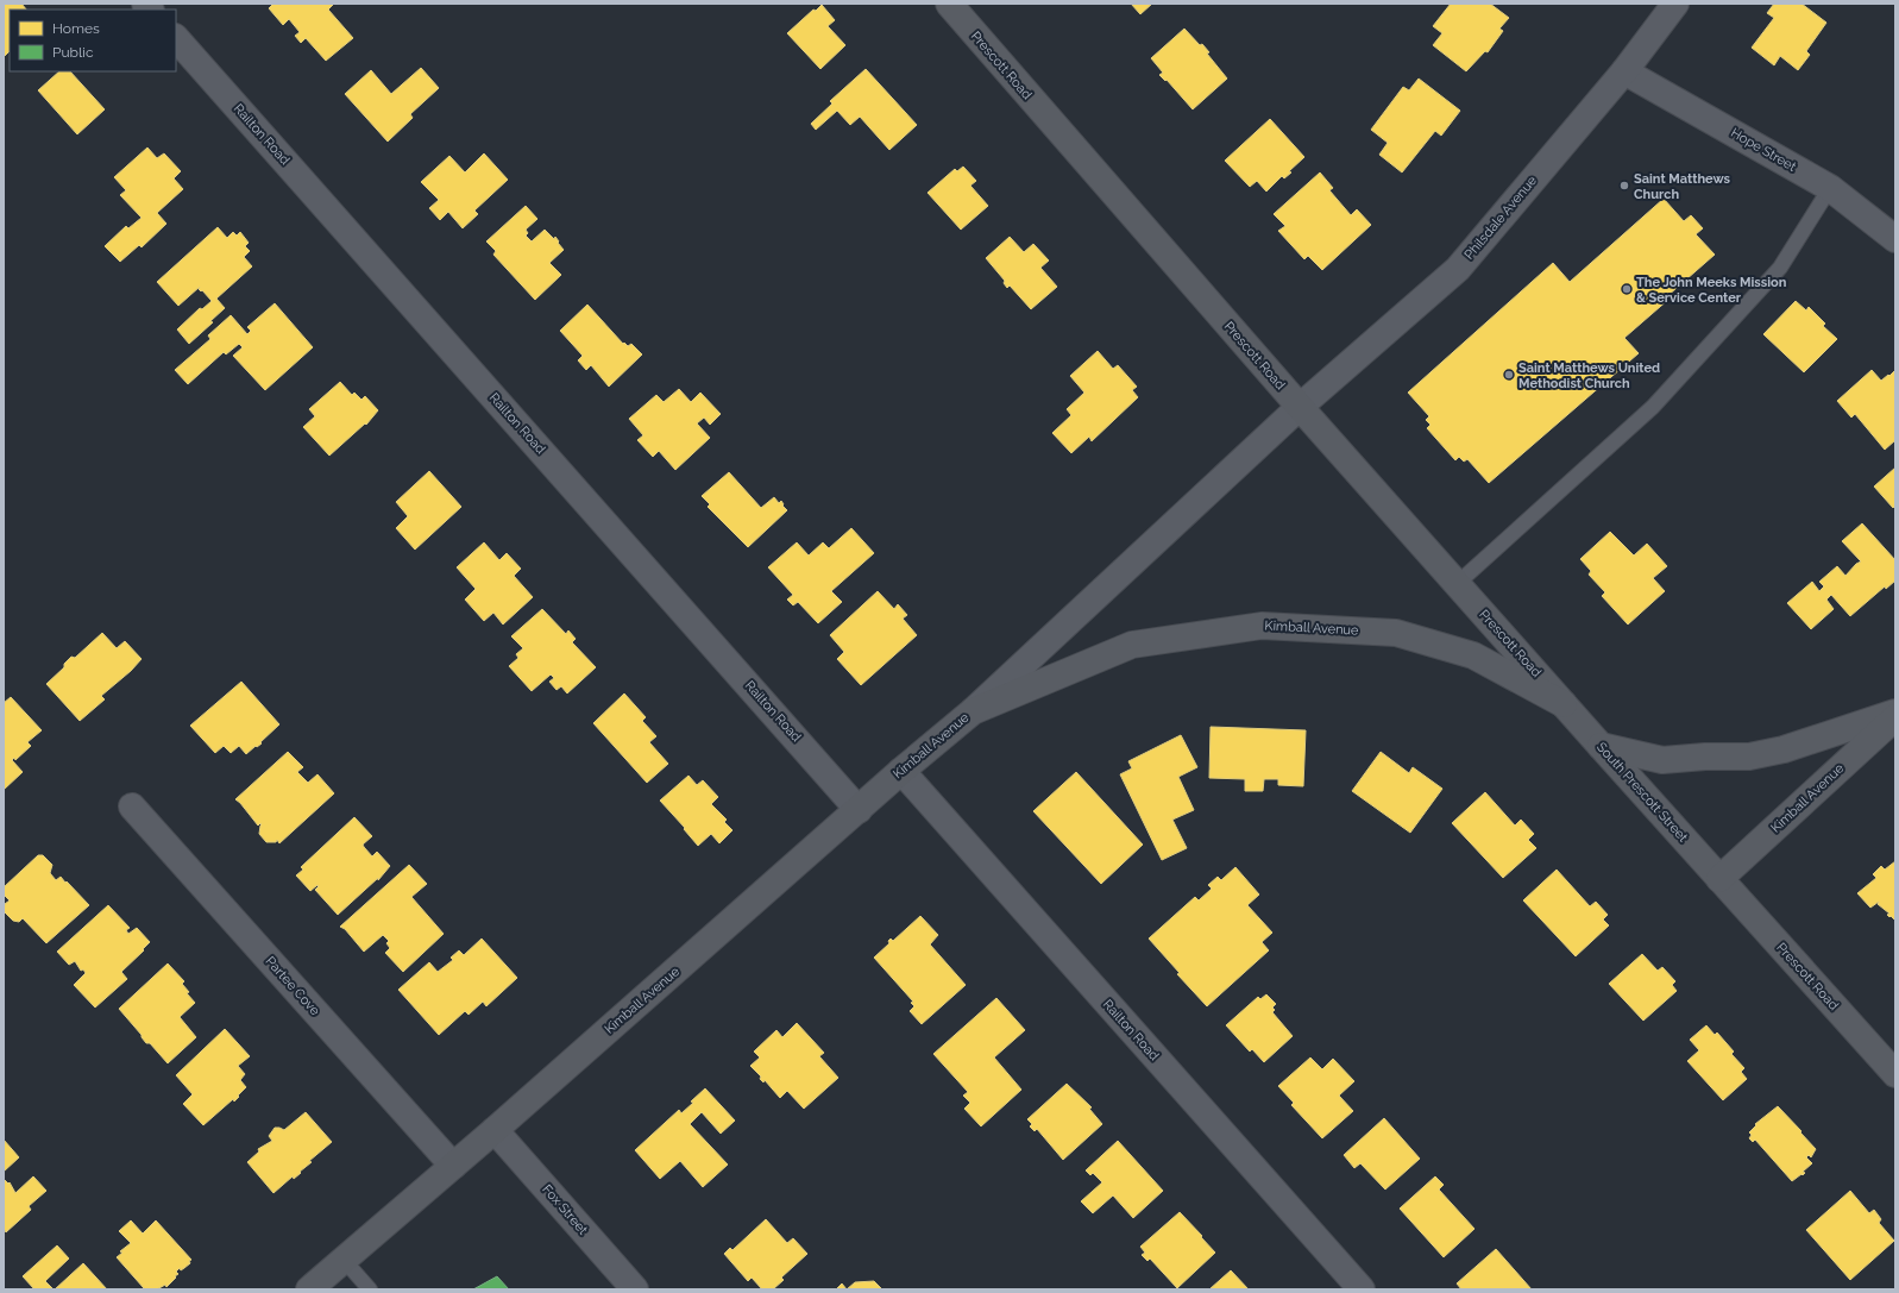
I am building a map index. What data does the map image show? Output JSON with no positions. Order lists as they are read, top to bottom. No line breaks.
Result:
{"streets":{"main road":["Prescott Road","Kimball Avenue","South Prescott Street"],"street":["Railton Road","Hope Street","Philsdale Avenue","Partee Cove","Fox Street"]},"crossings":[["Prescott Road","Philsdale Avenue"],["Prescott Road","Kimball Avenue"],["Prescott Road","South Prescott Street"],["Railton Road","Kimball Avenue"],["Hope Street","Philsdale Avenue"],["Philsdale Avenue","Kimball Avenue"],["Kimball Avenue","South Prescott Street"],["Kimball Avenue","Partee Cove"],["Kimball Avenue","Fox Street"]],"places":["Saint Matthews Church","The John Meeks Mission & Service Center","Saint Matthews United Methodist Church"],"legend":["Homes","Public"]}
